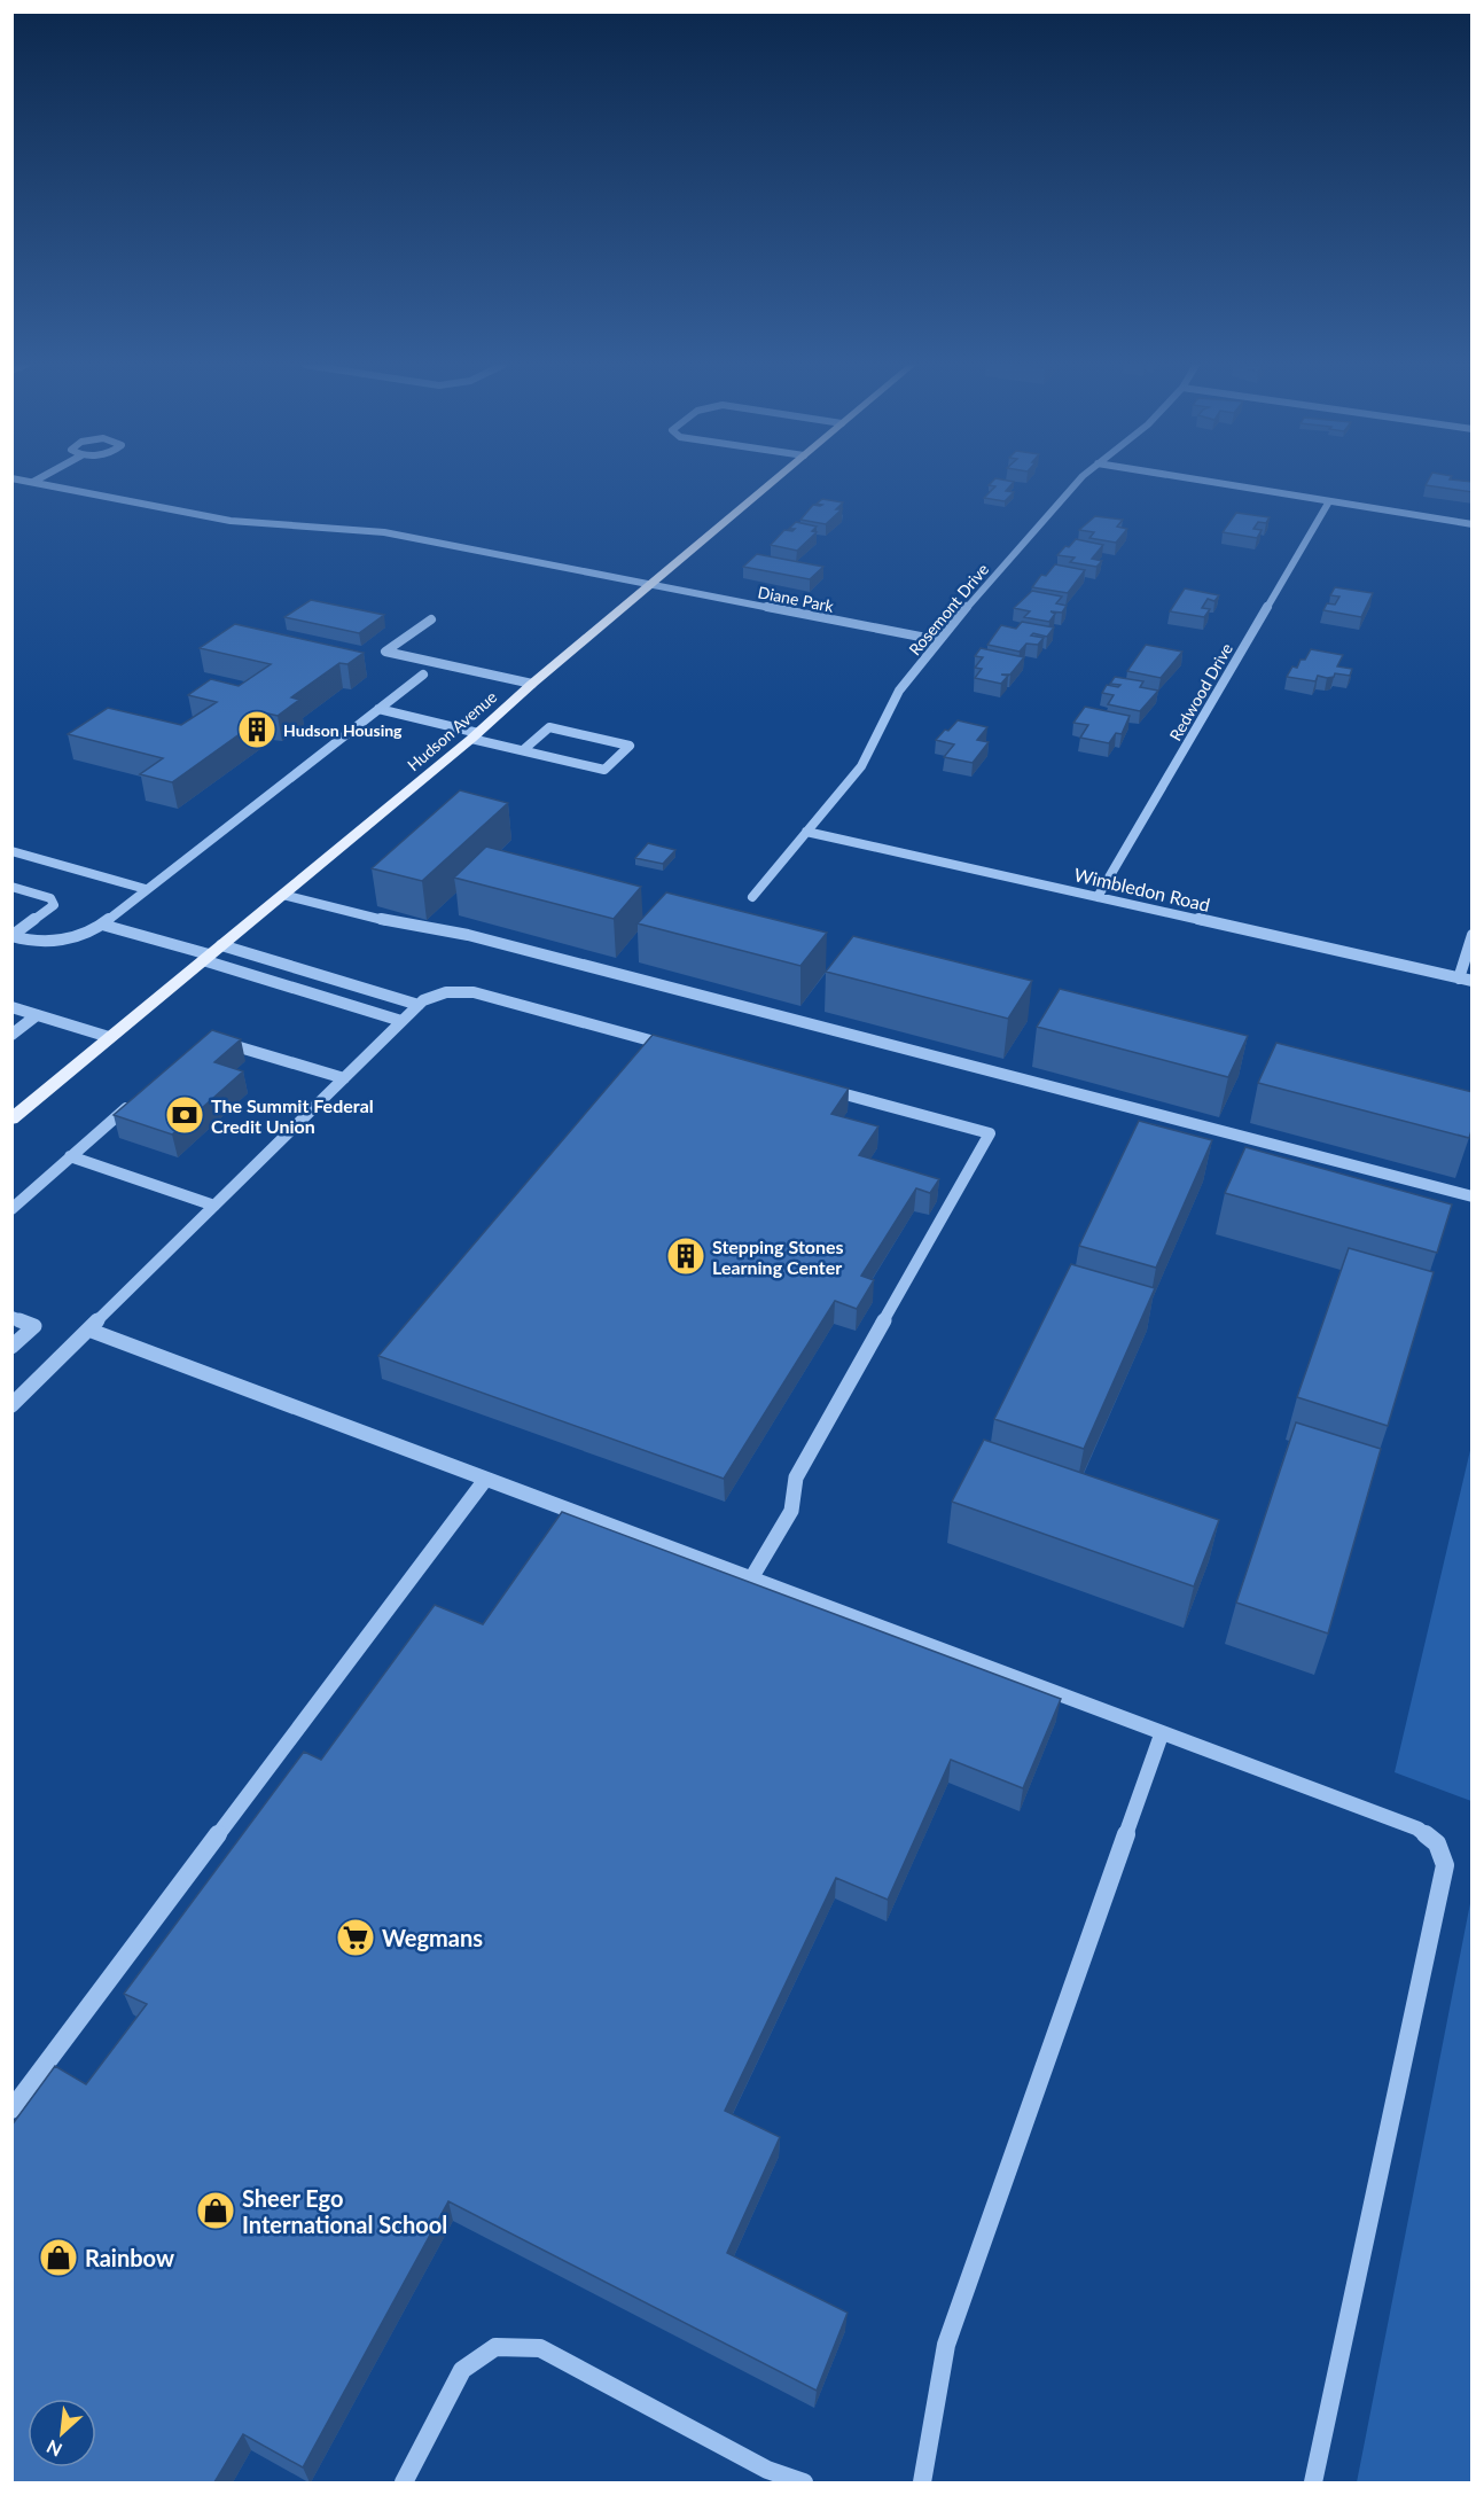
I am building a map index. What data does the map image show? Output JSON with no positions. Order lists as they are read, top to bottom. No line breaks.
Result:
{"streets":{"main road":["Hudson Avenue"],"street":["Diane Park","Rosemont Drive","Redwood Drive","Wimbledon Road"]},"crossings":[["Diane Park","Rosemont Drive"],["Diane Park","Hudson Avenue"],["Rosemont Drive","Wimbledon Road"],["Redwood Drive","Wimbledon Road"]],"places":{"building":["Hudson Housing","Stepping Stones Learning Center"],"bank":["The Summit Federal Credit Union"],"supermarket":["Wegmans"],"shop":["Sheer Ego International School","Rainbow"]},"north":"bottom left"}
